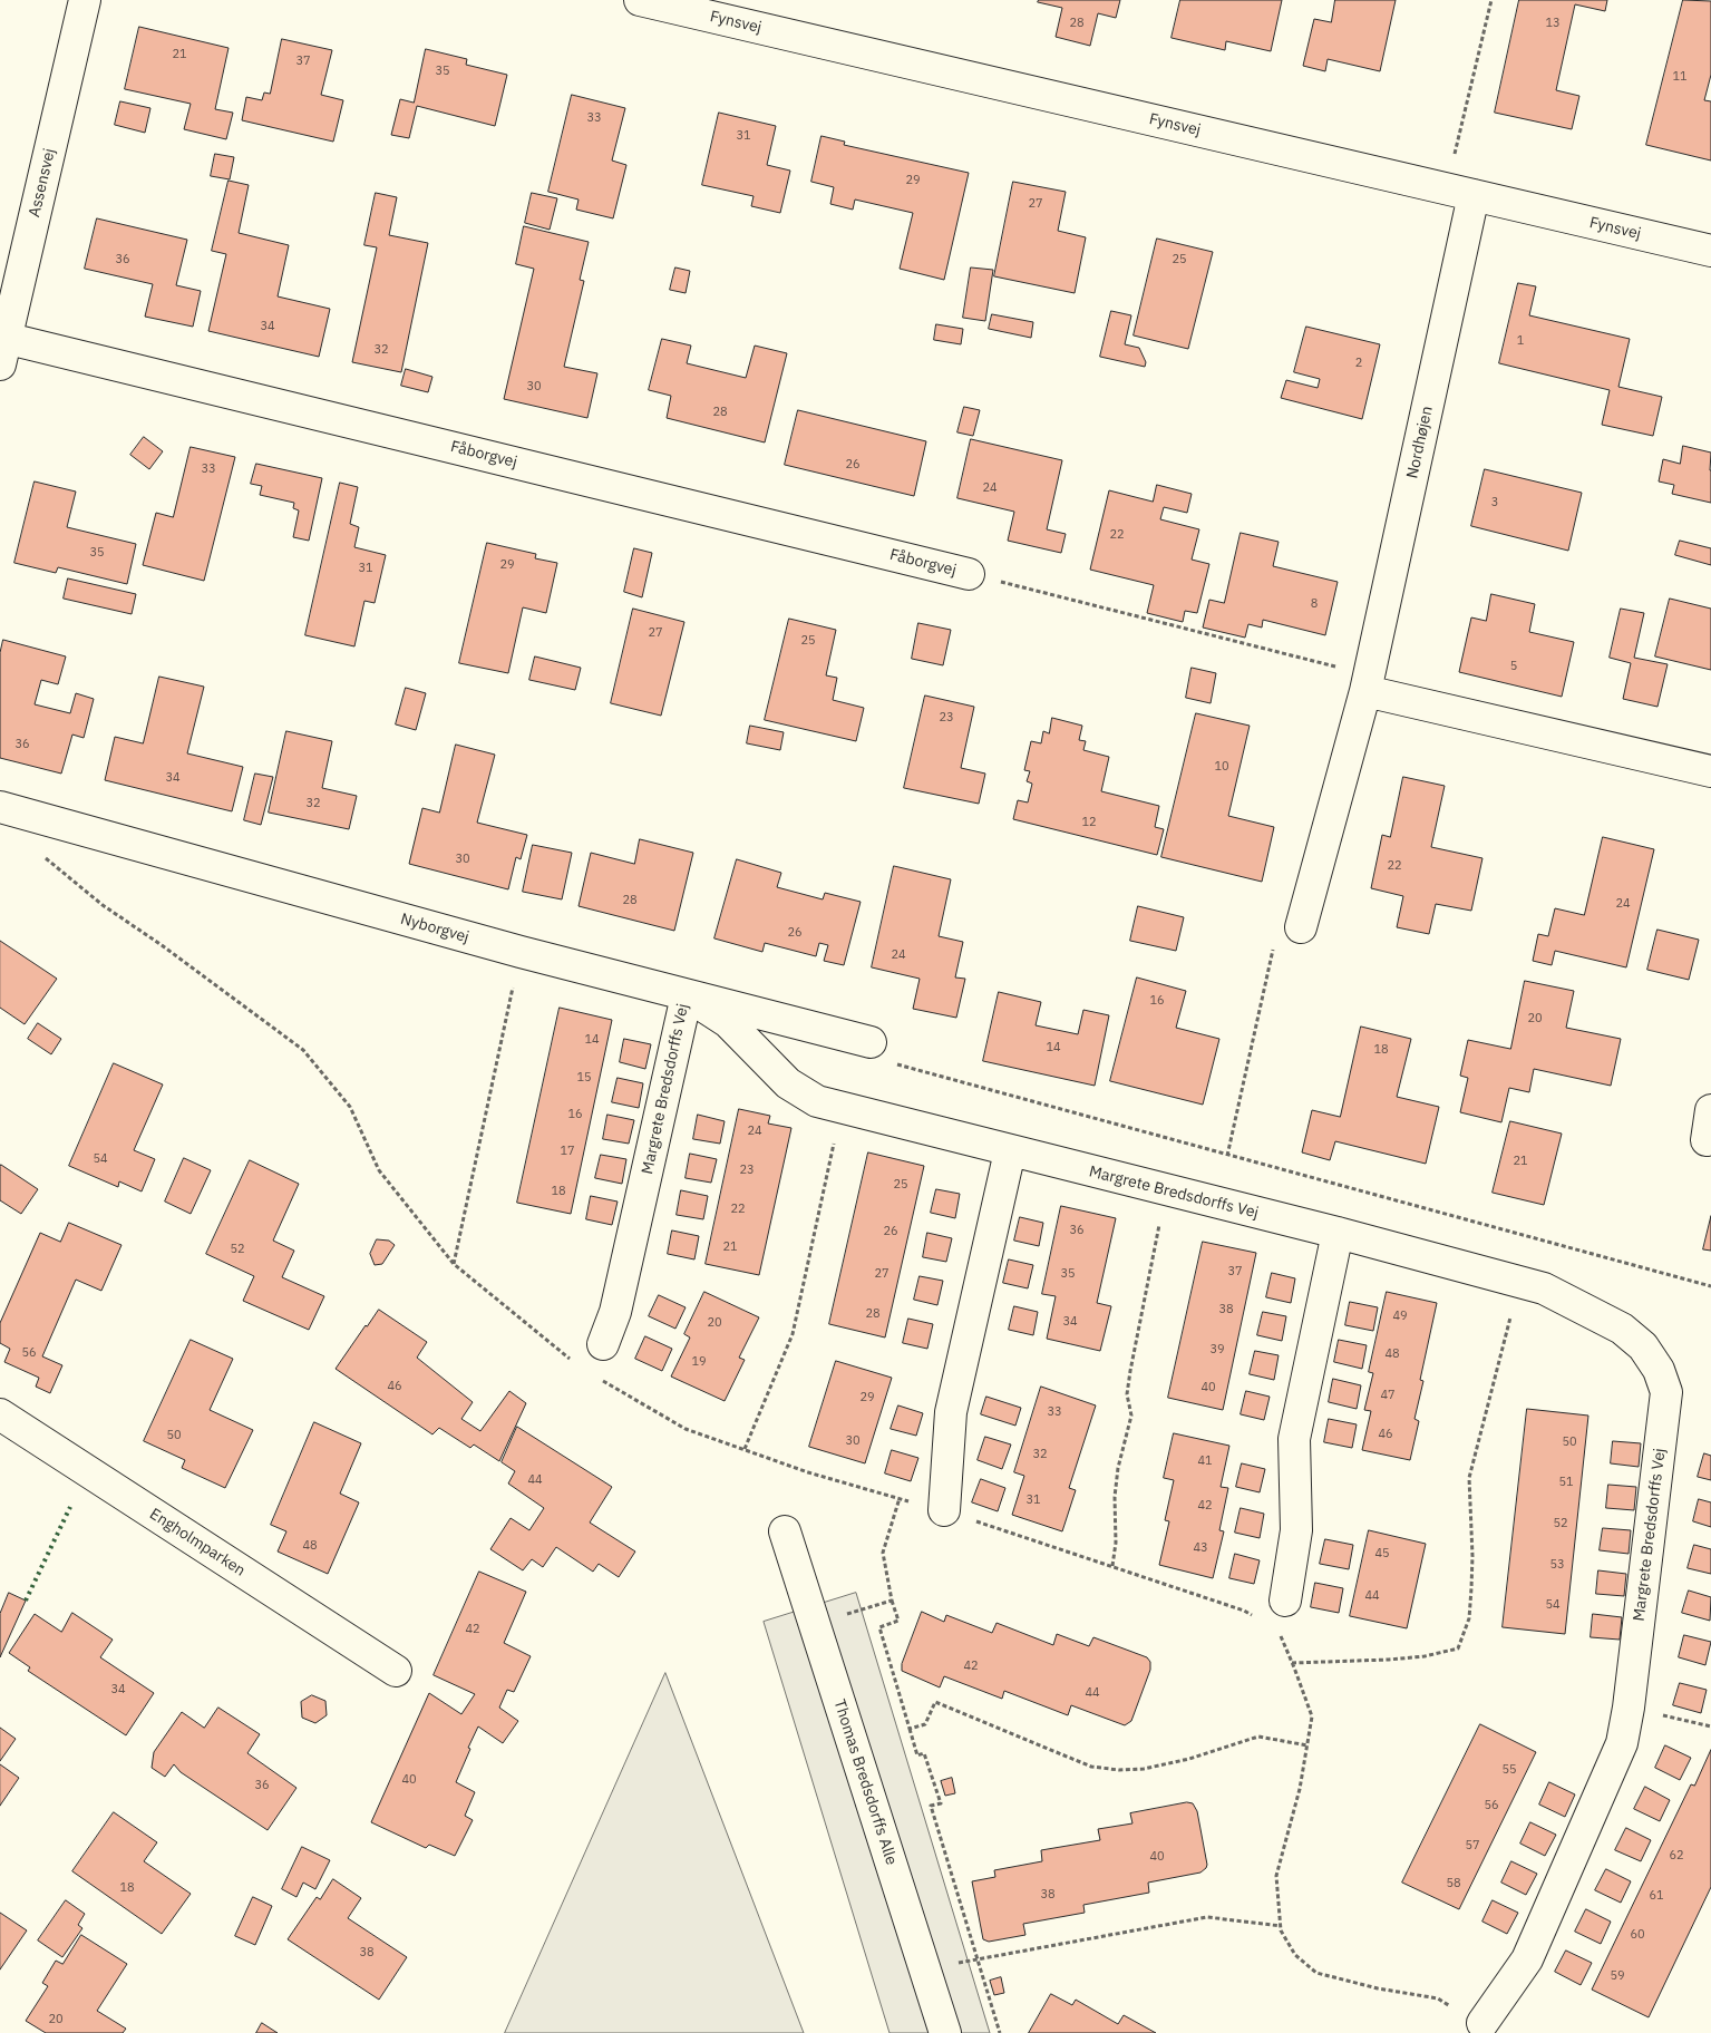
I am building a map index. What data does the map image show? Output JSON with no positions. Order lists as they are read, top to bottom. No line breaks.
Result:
{"streets":{"street":["Fynsvej","Assensvej","Nordhøjen","Fåborgvej","Nyborgvej","Margrete Bredsdorffs Vej","Engholmparken","Thomas Bredsdorffs Alle"]},"crossings":[["Fynsvej","Nordhøjen"],["Assensvej","Fåborgvej"],["Nyborgvej","Margrete Bredsdorffs Vej"]],"house_numbers":["28","13","21","37","35","11","33","31","29","27","36","25","34","1","32","2","30","28","26","33","24","3","22","35","29","31","8","27","25","5","23","36","10","34","32","12","30","22","28","24","26","24","16","20","14","14","18","15","16","24","17","54","21","23","25","18","22","36","26","21","52","37","27","35","38","28","49","34","20","39","56","48","19","46","40","47","29","33","46","50","30","50","32","41","44","51","31","42","52","48","43","45","53","44","54","42","42","34","44","55","40","36","56","57","62","40","58","18","38","61","60","38","59","20"]}
